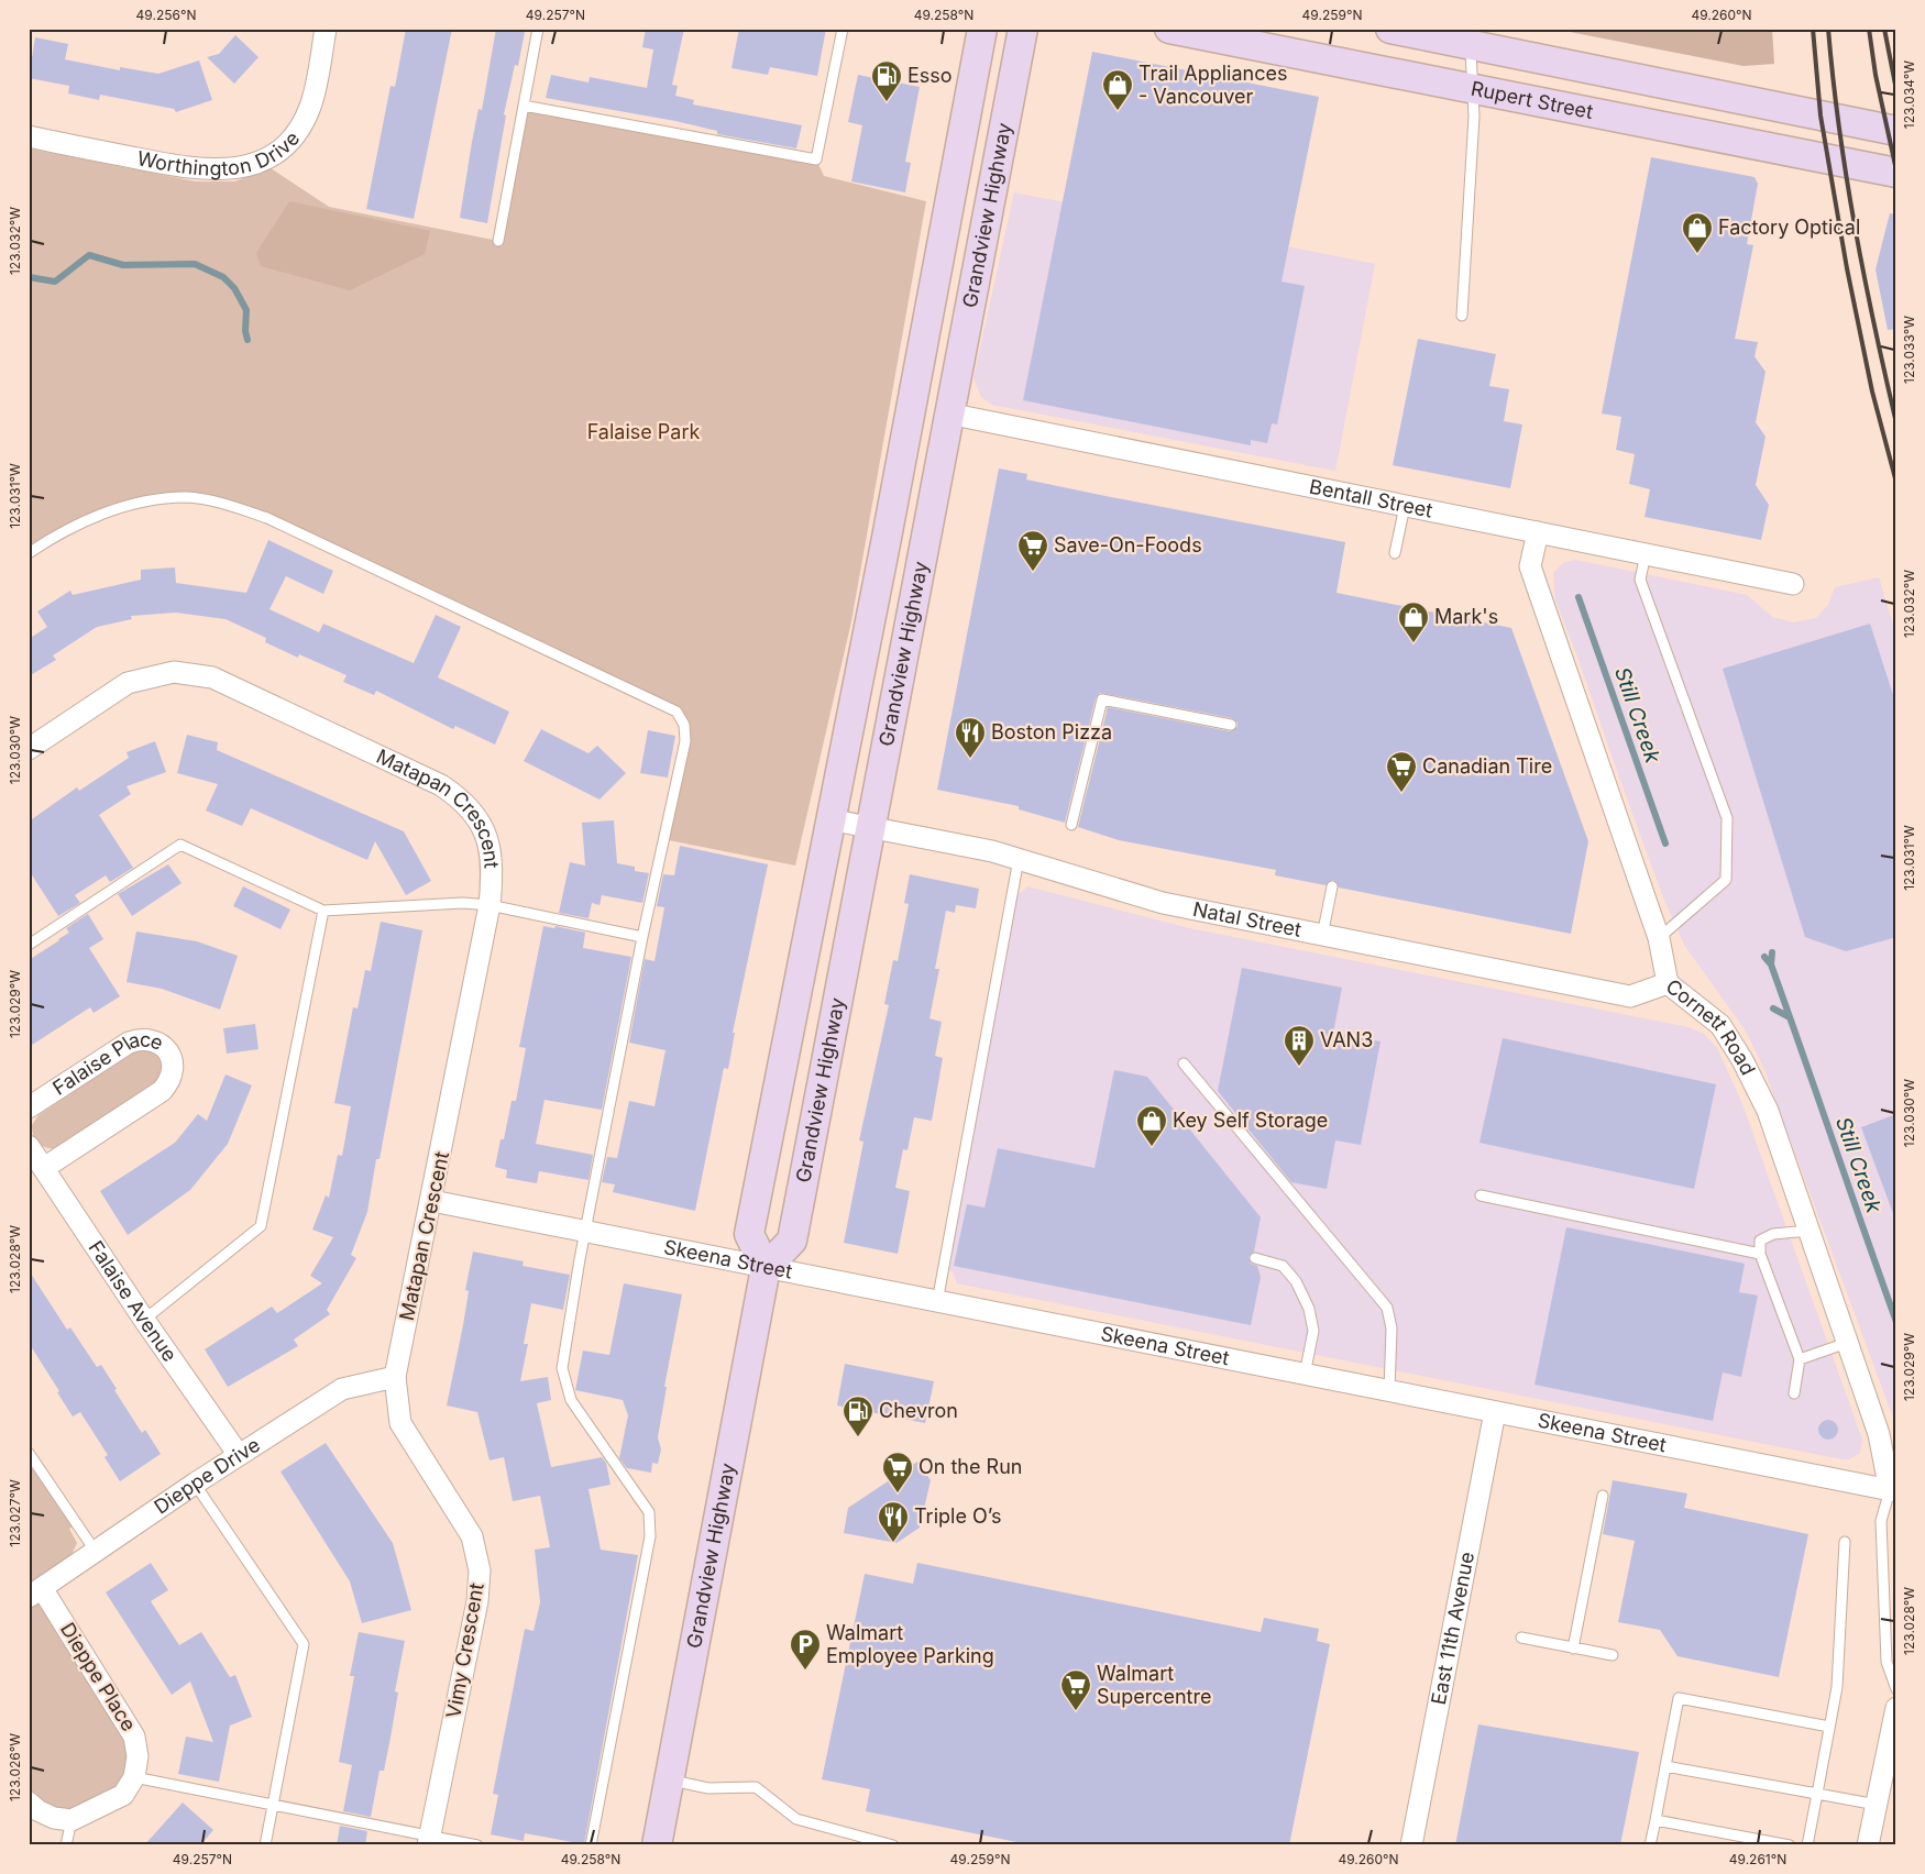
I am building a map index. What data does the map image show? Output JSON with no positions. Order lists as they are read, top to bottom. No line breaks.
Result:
{"streets":{"main road":["Rupert Street","Grandview Highway"],"street":["Worthington Drive","Bentall Street","Matapan Crescent","Natal Street","Cornett Road","Falaise Place","Skeena Street","Falaise Avenue","Dieppe Drive","East 11th Avenue","Vimy Crescent","Dieppe Place"]},"crossings":[["Grandview Highway","Bentall Street"],["Grandview Highway","Natal Street"],["Grandview Highway","Skeena Street"],["Bentall Street","Cornett Road"],["Matapan Crescent","Skeena Street"],["Matapan Crescent","Dieppe Drive"],["Matapan Crescent","Vimy Crescent"],["Natal Street","Cornett Road"],["Cornett Road","Skeena Street"],["Falaise Place","Falaise Avenue"],["Skeena Street","East 11th Avenue"],["Falaise Avenue","Dieppe Drive"],["Dieppe Drive","Vimy Crescent"],["Dieppe Drive","Dieppe Place"]],"water":["Still Creek"],"parks":["Falaise Park"],"places":{"fuel station":["Esso","Chevron"],"shop":["Trail Appliances - Vancouver","Factory Optical","Mark's","Key Self Storage"],"supermarket":["Save-On-Foods","Canadian Tire","On the Run","Walmart Supercentre"],"restaurant":["Boston Pizza","Triple O’s"],"building":["VAN3"],"parking":["Walmart Employee Parking"]},"coordinates":["49.256°N","49.257°N","49.258°N","49.259°N","49.260°N","123.034°W","123.032°W","123.033°W","123.031°W","123.030°W","123.029°W","123.028°W","123.027°W","123.026°W","49.261°N"]}
